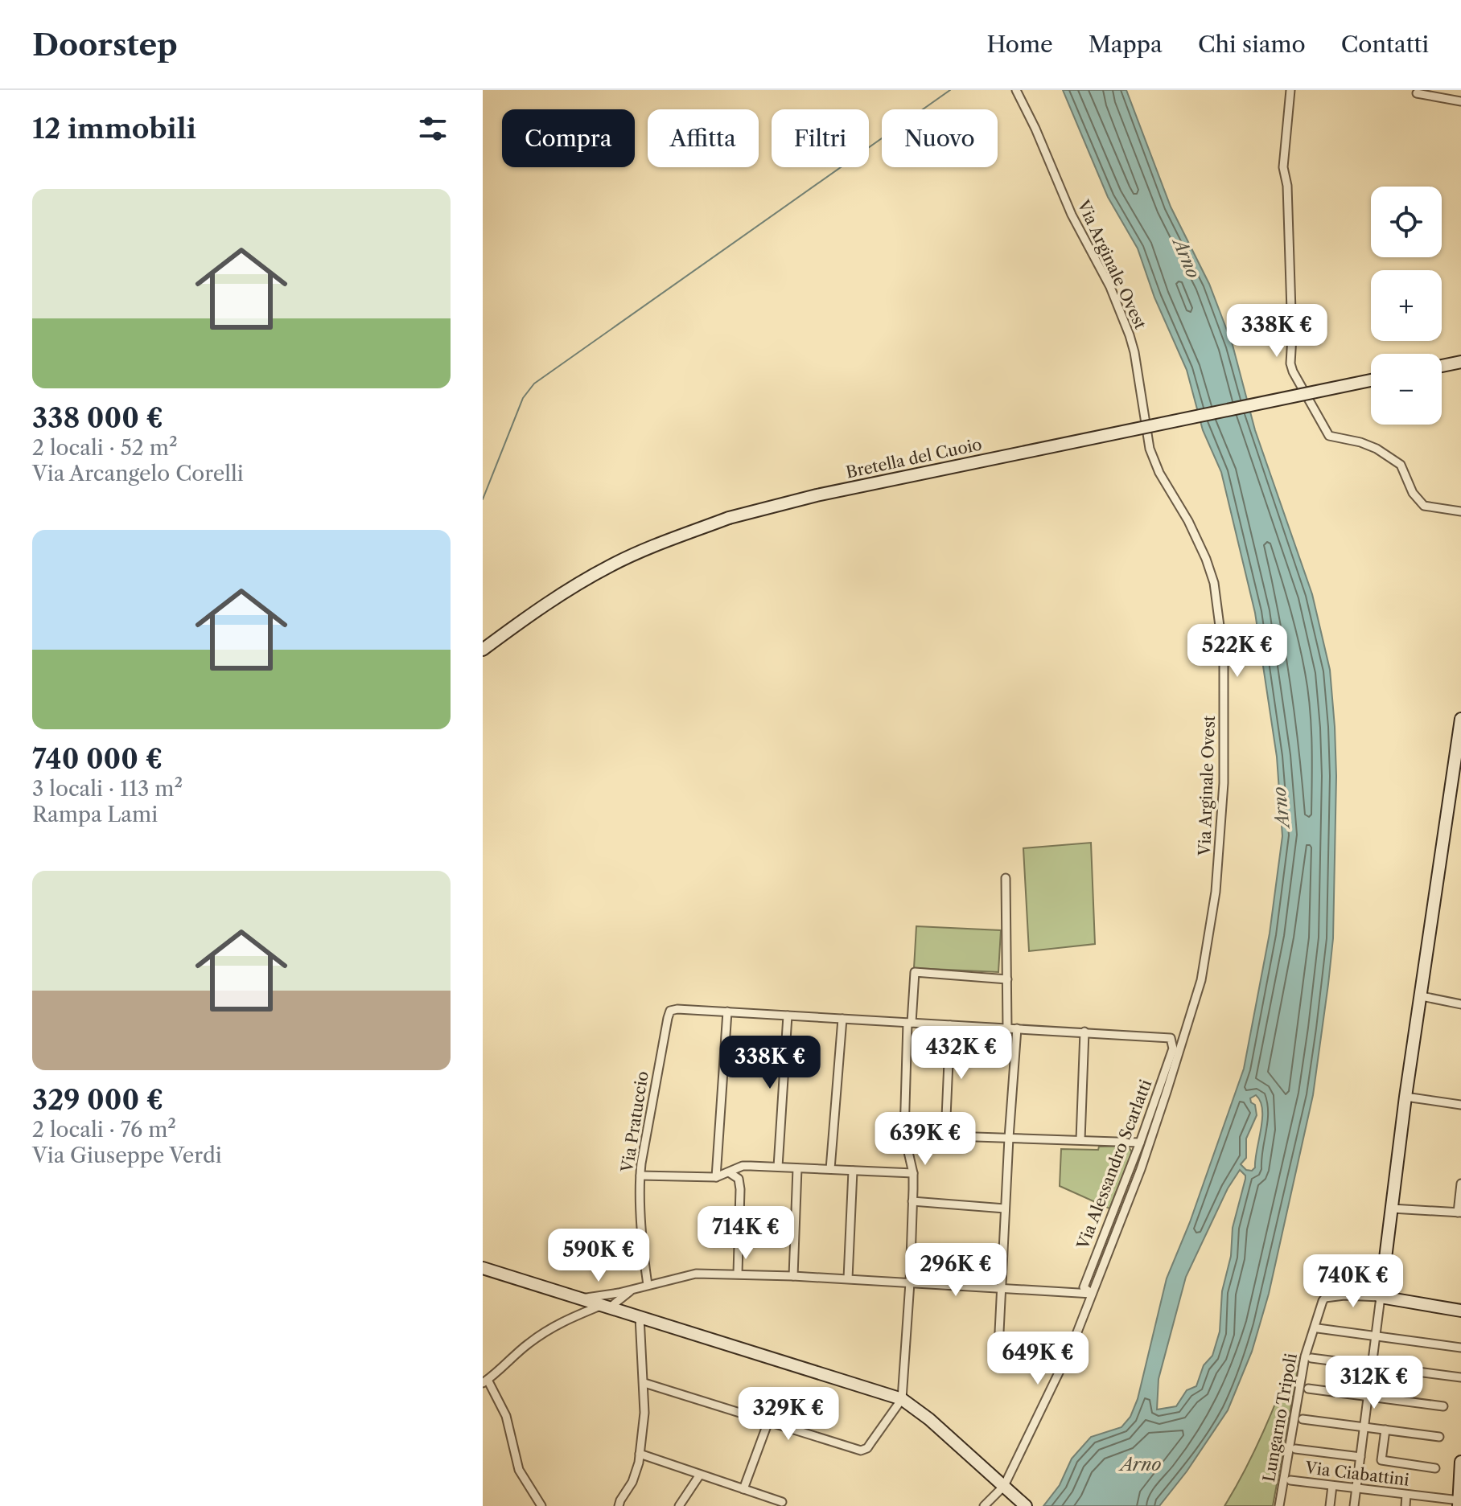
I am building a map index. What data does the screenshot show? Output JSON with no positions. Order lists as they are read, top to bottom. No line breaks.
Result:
{"streets":{"main road":["Bretella del Cuoio"],"street":["Via Arginale Ovest","Via Pratuccio","Via Alessandro Scarlatti","Lungarno Tripoli","Via Ciabattini"]},"crossings":[["Via Arginale Ovest","Via Alessandro Scarlatti"],["Lungarno Tripoli","Via Ciabattini"]],"water":["Arno"],"page":{"header":"Doorstep","nav":["Home","Mappa","Chi siamo","Contatti"],"heading":"12 immobili","chip":["Compra","Affitta","Filtri","Nuovo"],"list":[{"name":"338 000 €","note":"2 locali · 52 m² · Via Arcangelo Corelli"},{"name":"740 000 €","note":"3 locali · 113 m² · Rampa Lami"},{"name":"329 000 €","note":"2 locali · 76 m² · Via Giuseppe Verdi"}],"map_buttons":["+","−"],"price":["338K €","522K €","432K €","338K €","639K €","714K €","590K €","296K €","740K €","649K €","312K €","329K €"]}}
